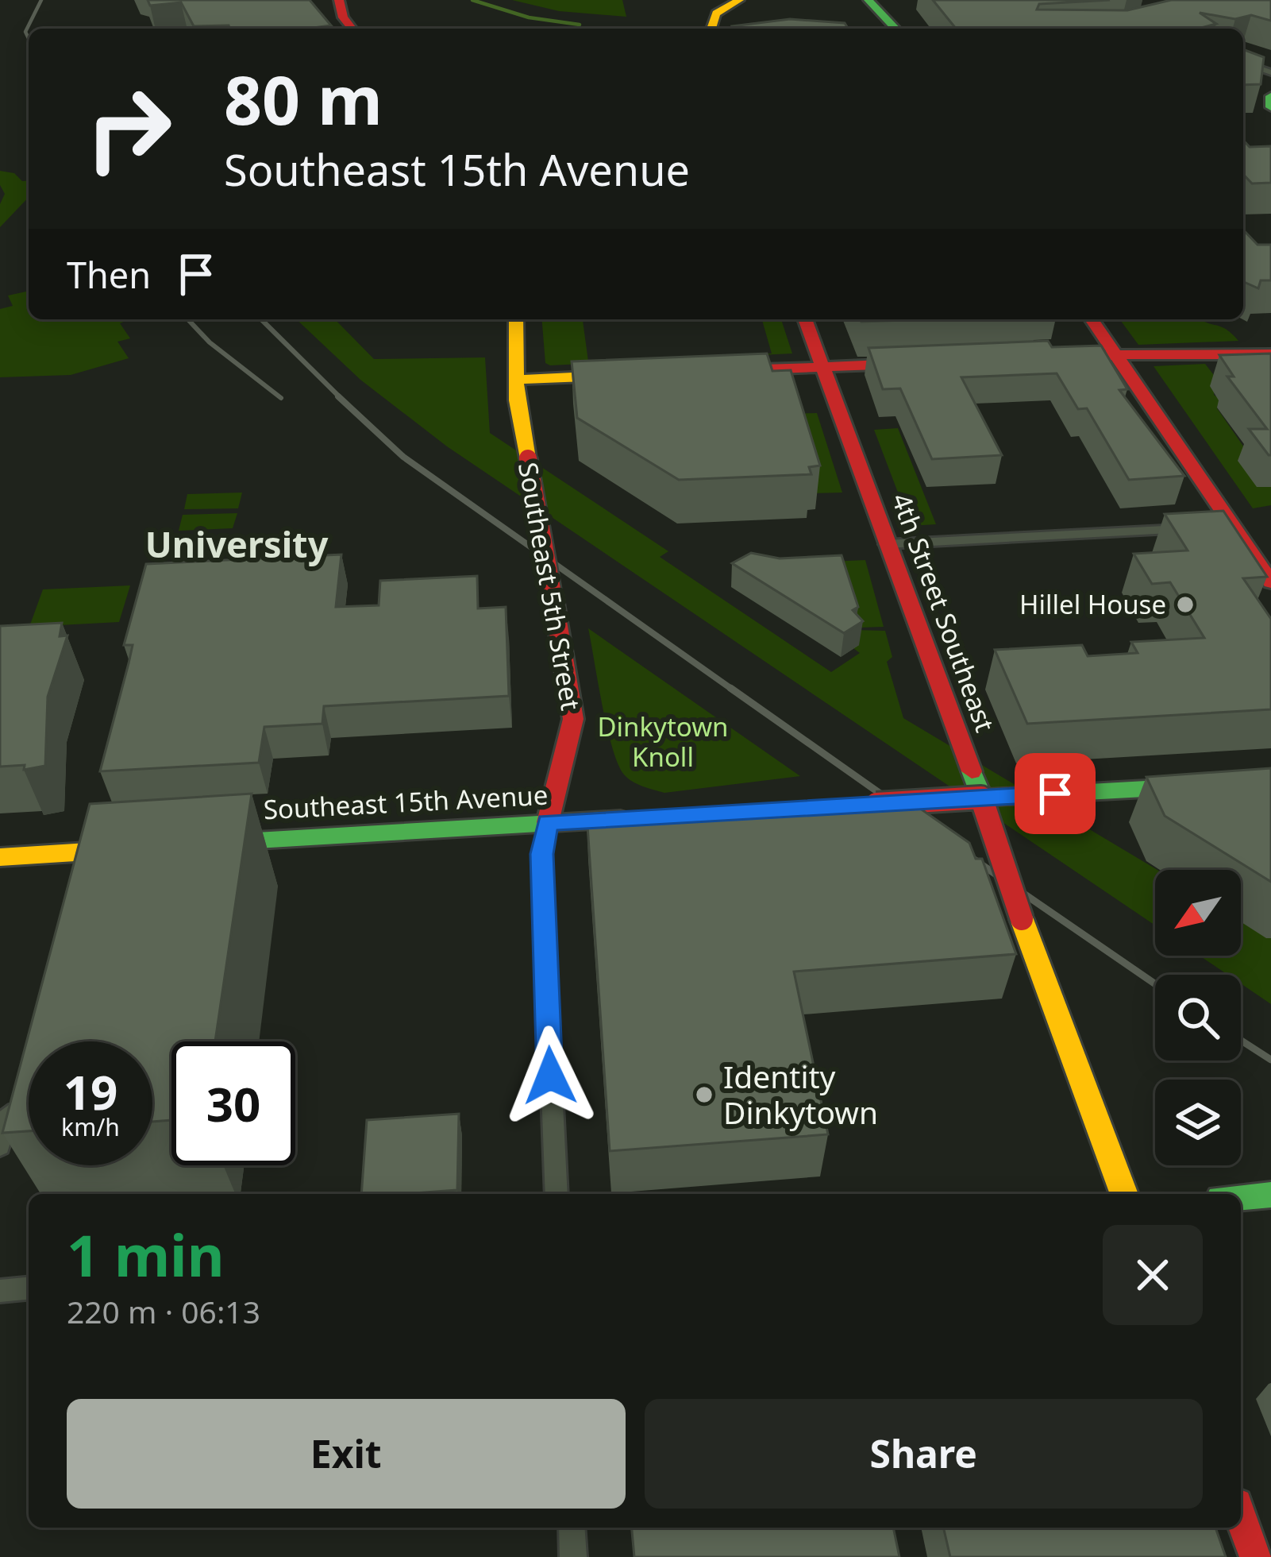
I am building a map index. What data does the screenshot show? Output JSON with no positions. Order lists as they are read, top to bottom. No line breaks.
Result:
{"streets":{"street":["Southeast 5th Street","4th Street Southeast","Southeast 15th Avenue"]},"crossings":[["Southeast 5th Street","Southeast 15th Avenue"]],"districts":["University"],"parks":["Dinkytown Knoll"],"places":["Hillel House","Identity Dinkytown"],"north":"bottom left","page":{"turn":["80 m","Southeast 15th Avenue"],"then":"Then","speed":"19 km/h","limit":"30","heading":["1 min","220 m · 06:13"],"buttons":["Exit","Share"]}}
